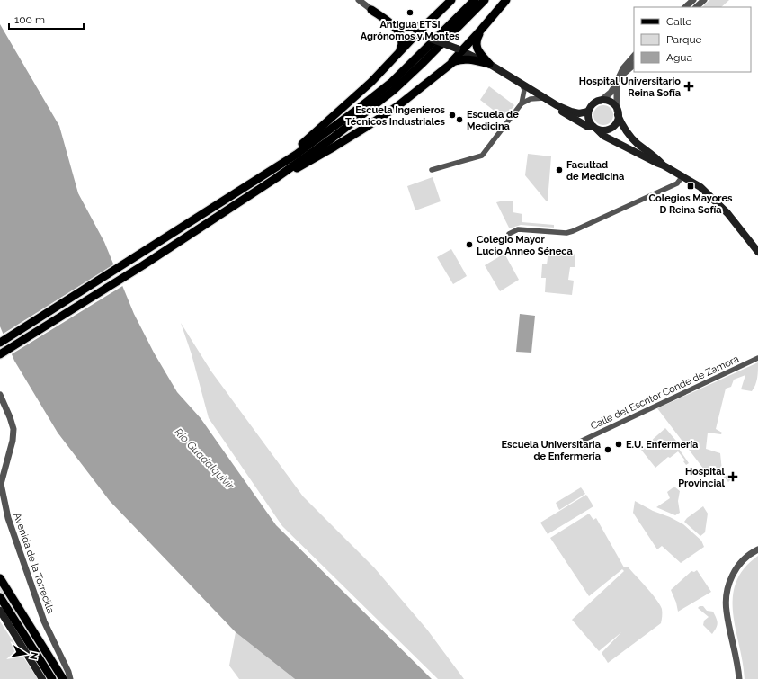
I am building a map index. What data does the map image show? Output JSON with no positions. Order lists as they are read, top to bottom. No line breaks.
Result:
{"streets":{"street":["Calle del Escritor Conde de Zamora","Avenida de la Torrecilla"]},"water":["Río Guadalquivir"],"places":{"other":["Antigua ETSI Agrónomos y Montes","Escuela Ingenieros Técnicos Industriales","Escuela de Medicina","Facultad de Medicina","Colegio Mayor Lucio Anneo Séneca","E.U. Enfermería","Escuela Universitaria de Enfermería"],"health":["Hospital Universitario Reina Sofía","Hospital Provincial"],"transit":["Colegios Mayores D Reina Sofía"]},"legend":["Calle","Parque","Agua"],"scale_bar":"100 m","north":"right"}
